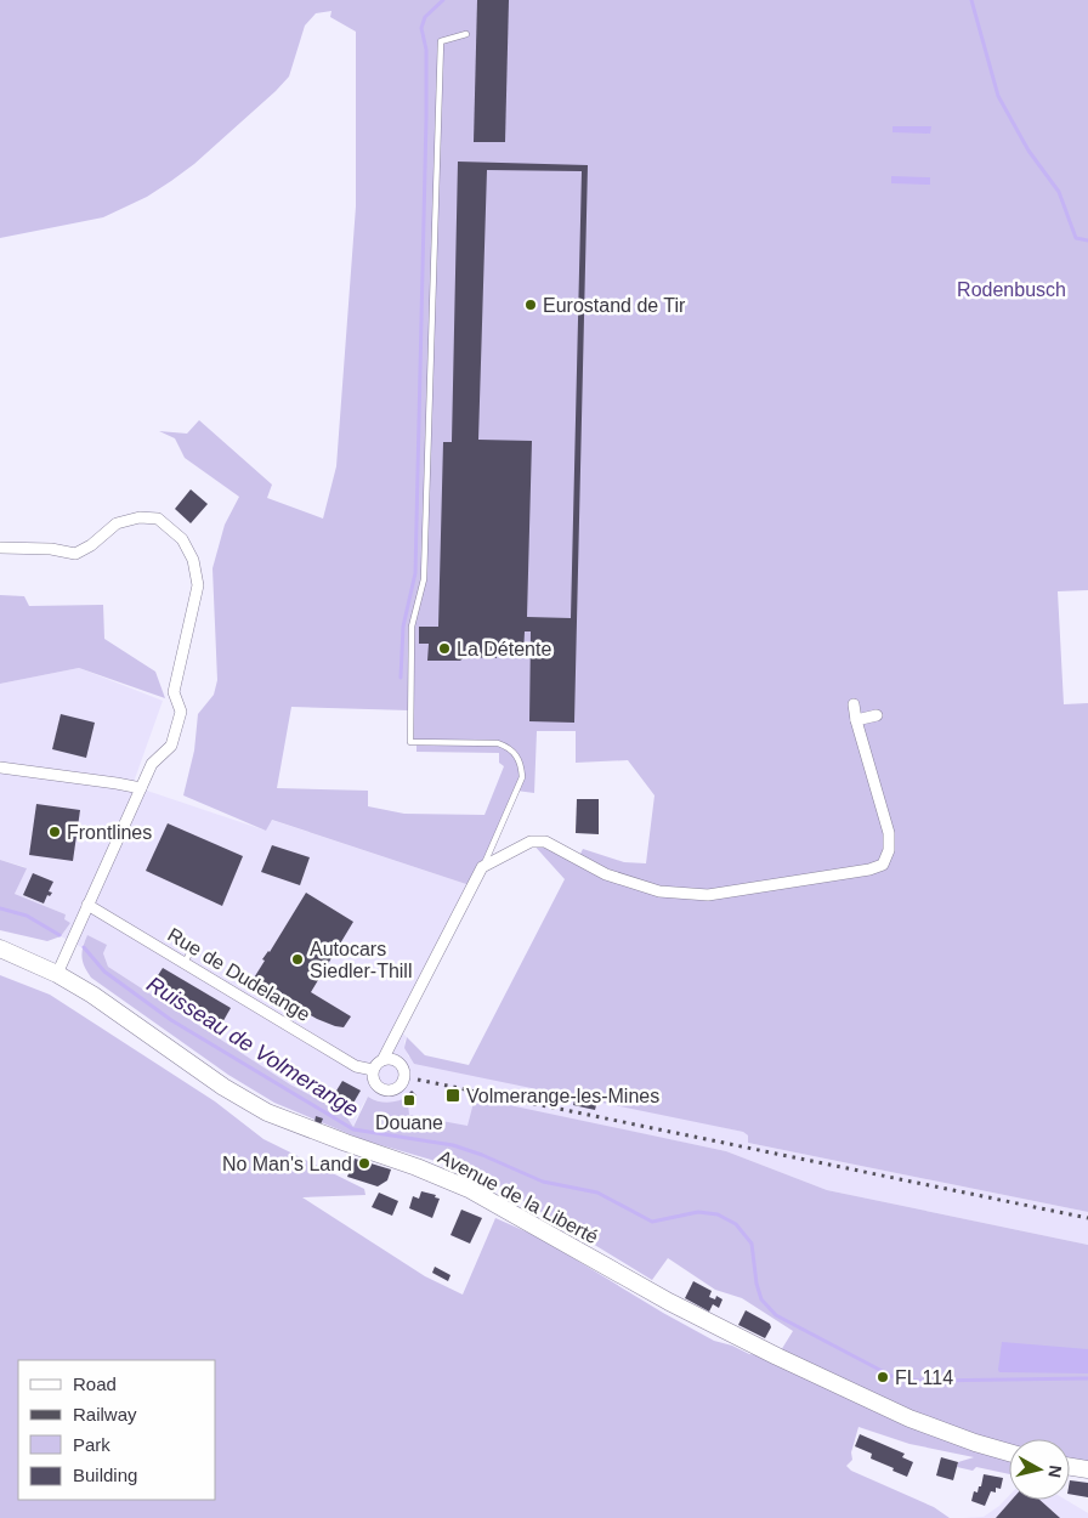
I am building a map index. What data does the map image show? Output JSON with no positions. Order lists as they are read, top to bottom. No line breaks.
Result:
{"streets":{"main road":["Avenue de la Liberté"],"street":["Rue de Dudelange"]},"water":["Ruisseau de Volmerange"],"parks":["Rodenbusch"],"places":{"other":["Eurostand de Tir","La Détente","Frontlines","Autocars Siedler-Thill","No Man's Land","FL 114"],"transit":["Volmerange-les-Mines","Douane"]},"legend":["Road","Railway","Park","Building"],"north":"right"}
